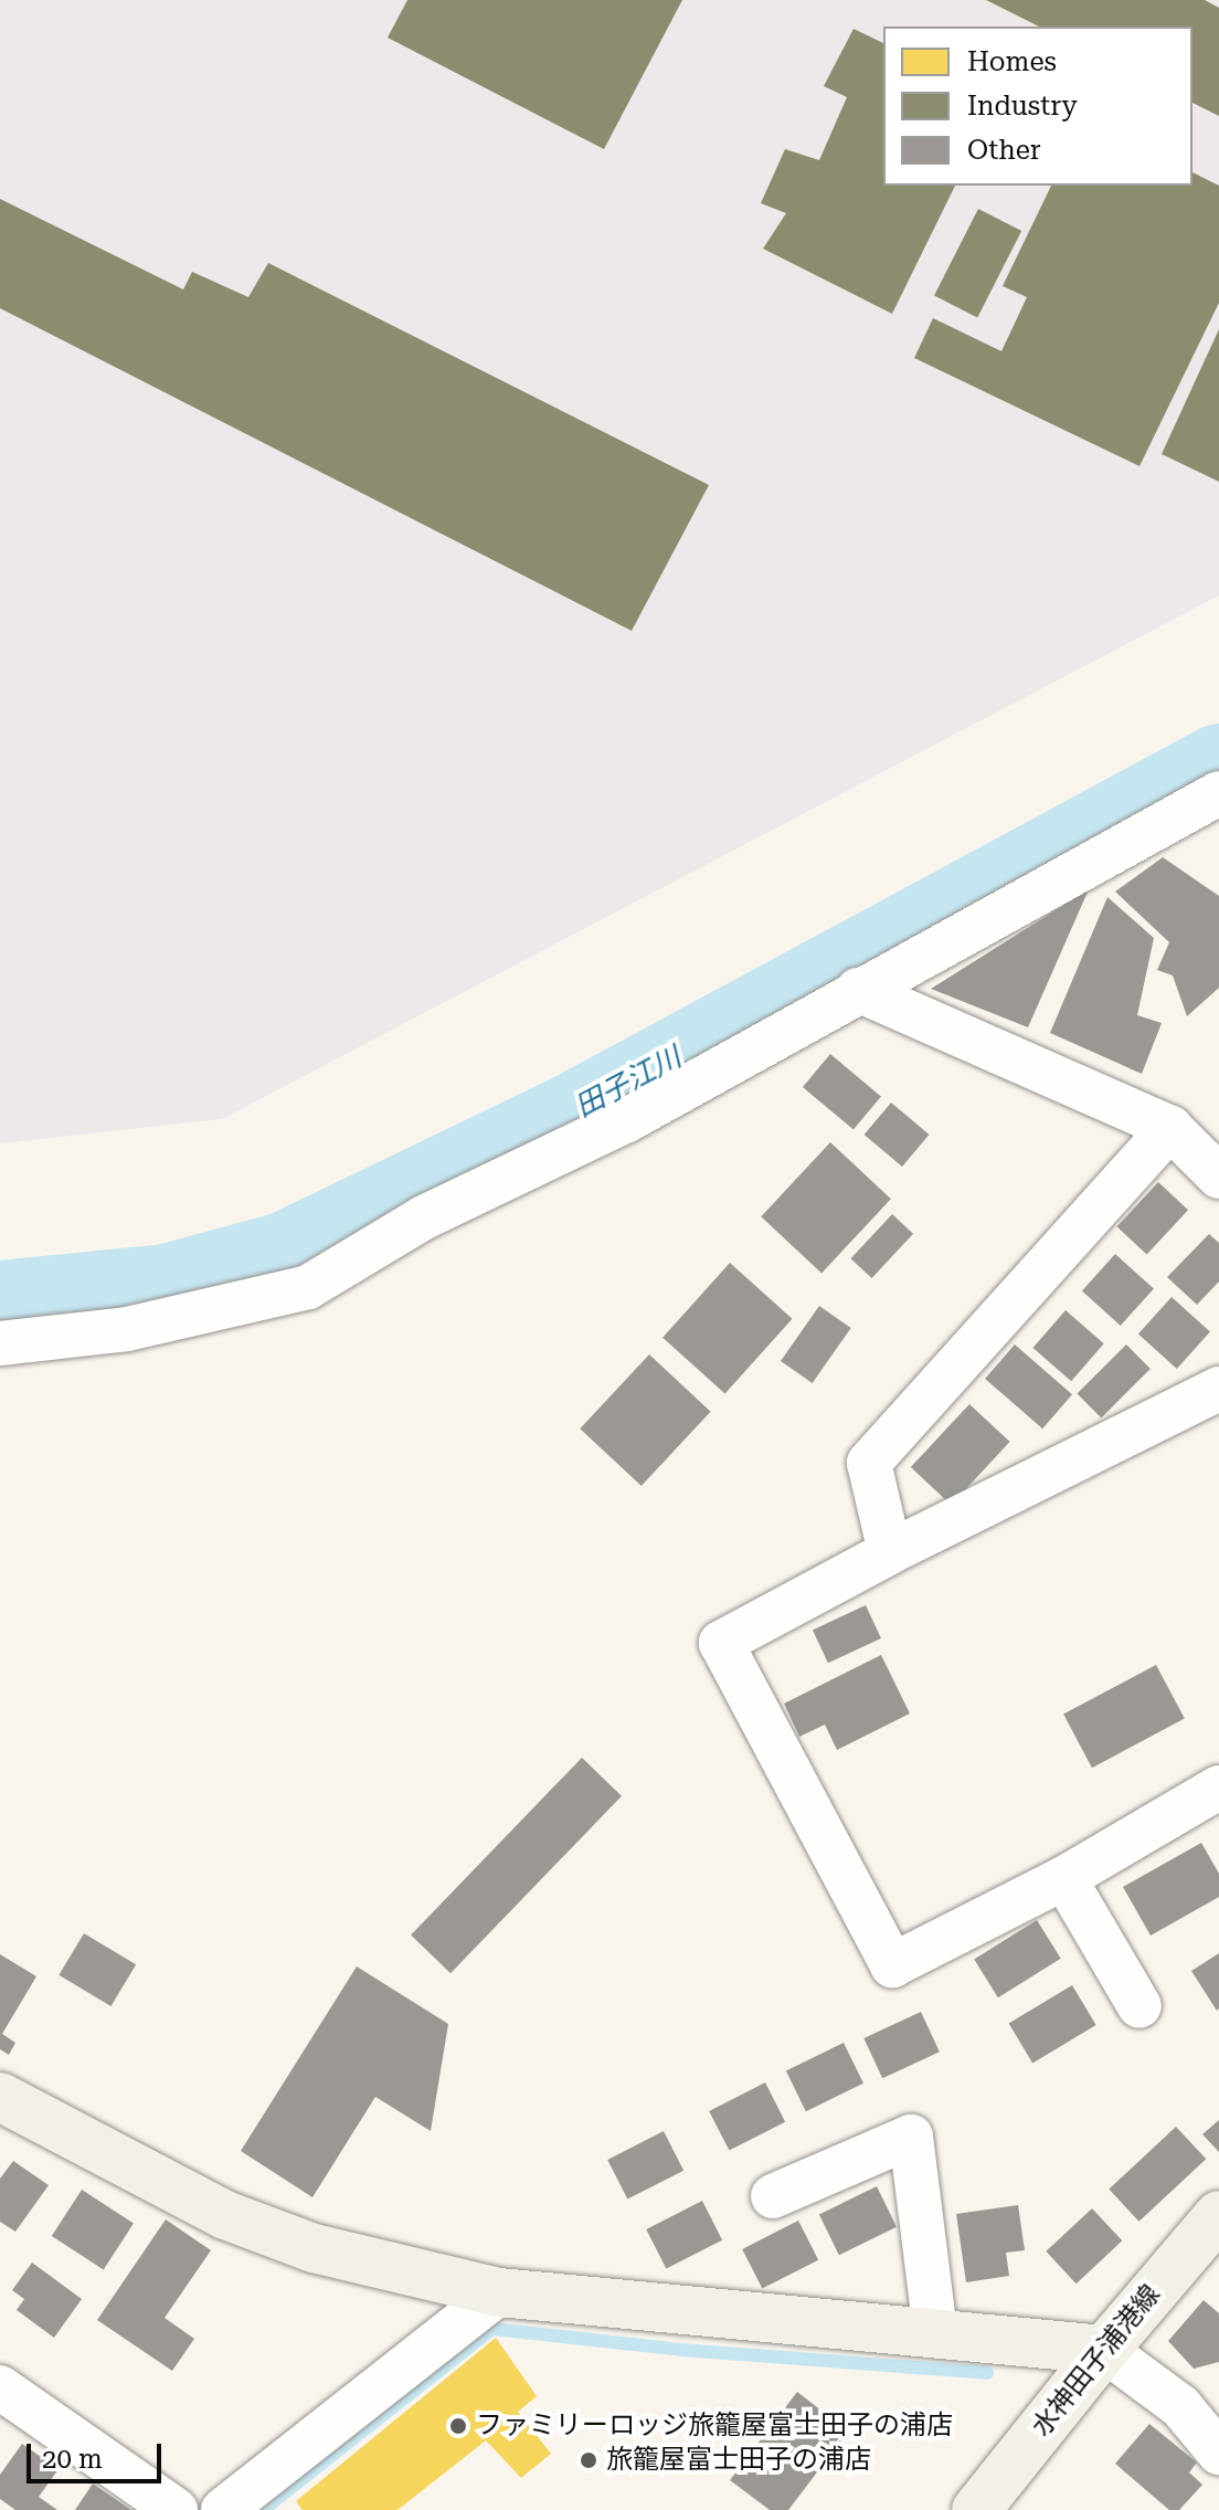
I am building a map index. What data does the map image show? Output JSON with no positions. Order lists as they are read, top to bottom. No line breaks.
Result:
{"streets":{"street":["水神田子浦港線"]},"water":["田子江川"],"places":["ファミリーロッジ旅籠屋富士田子の浦店","旅籠屋富士田子の浦店"],"legend":["Homes","Industry","Other"],"scale_bar":"20 m"}
